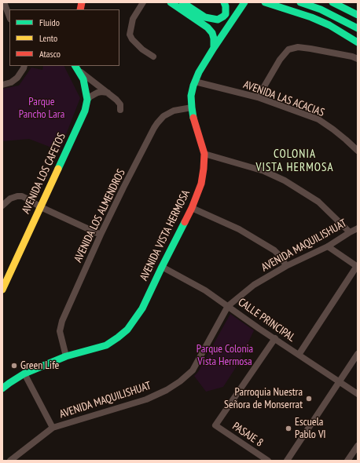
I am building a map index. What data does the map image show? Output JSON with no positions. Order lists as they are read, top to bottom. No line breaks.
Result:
{"streets":{"main road":["AVENIDA LOS CAFETOS","AVENIDA VISTA HERMOSA"],"street":["AVENIDA LAS ACACIAS","AVENIDA LOS ALMENDROS","AVENIDA MAQUILISHUAT","CALLE PRINCIPAL","PASAJE 8"]},"crossings":[["AVENIDA LAS ACACIAS","AVENIDA VISTA HERMOSA"],["AVENIDA LOS ALMENDROS","AVENIDA VISTA HERMOSA"],["AVENIDA VISTA HERMOSA","CALLE PRINCIPAL"],["AVENIDA MAQUILISHUAT","CALLE PRINCIPAL"],["CALLE PRINCIPAL","PASAJE 8"]],"districts":["COLONIA VISTA HERMOSA"],"parks":["Parque Pancho Lara","Parque Colonia Vista Hermosa"],"places":["Green Life","Parroquia Nuestra Señora de Monserrat","Escuela Pablo VI"],"legend":["Fluido","Lento","Atasco"]}
